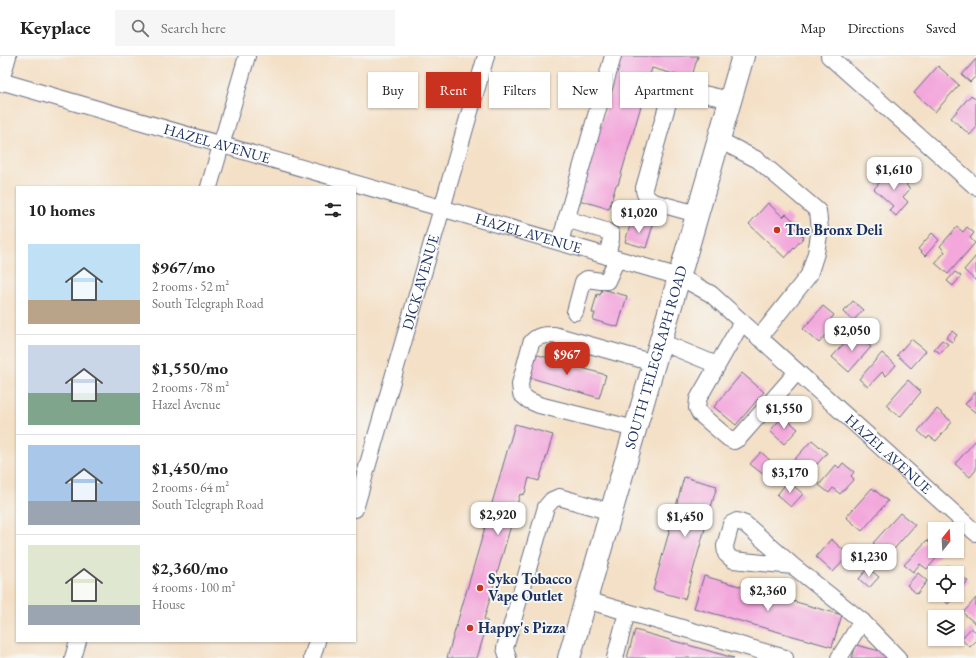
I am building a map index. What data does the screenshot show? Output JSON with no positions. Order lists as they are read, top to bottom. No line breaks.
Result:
{"streets":{"highway":["SOUTH TELEGRAPH ROAD"],"street":["HAZEL AVENUE","DICK AVENUE"]},"crossings":[["HAZEL AVENUE","DICK AVENUE"],["HAZEL AVENUE","SOUTH TELEGRAPH ROAD"]],"places":["The Bronx Deli","Syko Tobacco Vape Outlet","Happy's Pizza"],"north":"top","page":{"header":"Keyplace","search":"Search here","nav":["Map","Directions","Saved"],"chip":["Buy","Rent","Filters","New","Apartment"],"price":["$1,610","$1,020","$2,050","$967","$1,550","$3,170","$2,920","$1,450","$1,230","$2,360"],"heading":"10 homes","list":[{"name":"$967/mo","note":"2 rooms · 52 m² · South Telegraph Road"},{"name":"$1,550/mo","note":"2 rooms · 78 m² · Hazel Avenue"},{"name":"$1,450/mo","note":"2 rooms · 64 m² · South Telegraph Road"},{"name":"$2,360/mo","note":"4 rooms · 100 m² · House"}]}}
